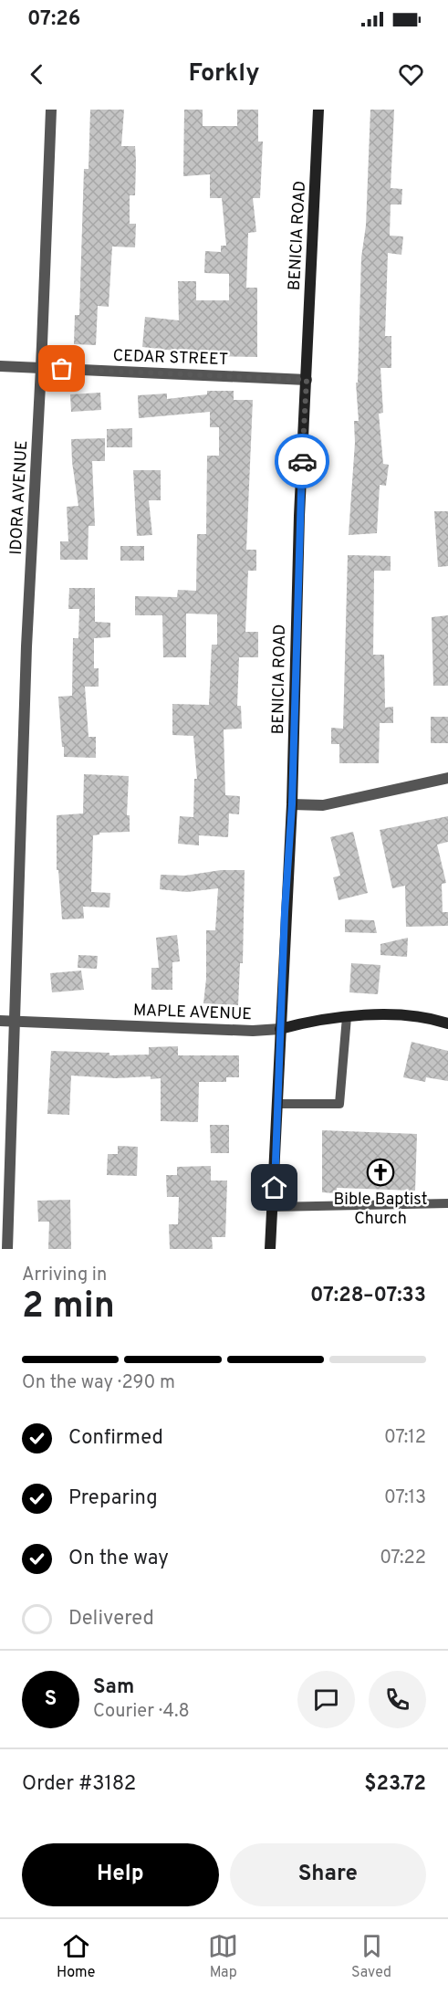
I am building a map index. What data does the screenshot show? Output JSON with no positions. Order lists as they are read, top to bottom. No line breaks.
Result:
{"streets":{"main road":["BENICIA ROAD","MAPLE AVENUE"],"street":["CEDAR STREET","IDORA AVENUE"]},"crossings":[["BENICIA ROAD","CEDAR STREET"],["BENICIA ROAD","MAPLE AVENUE"],["CEDAR STREET","IDORA AVENUE"],["IDORA AVENUE","MAPLE AVENUE"]],"places":{"church":["Bible Baptist Church"]},"page":{"status":"07:26","header":"Forkly","heading":["2 min","Arriving in","07:28–07:33"],"panel":["Sam","Courier · 4.8","Order #3182","$23.72"],"bar":"On the way · 290 m","list":[["Confirmed","07:12"],["Preparing","07:13"],["On the way","07:22"],"Delivered"],"round":"S","buttons":["Help","Share"],"tabs":["Home","Map","Saved"]}}
